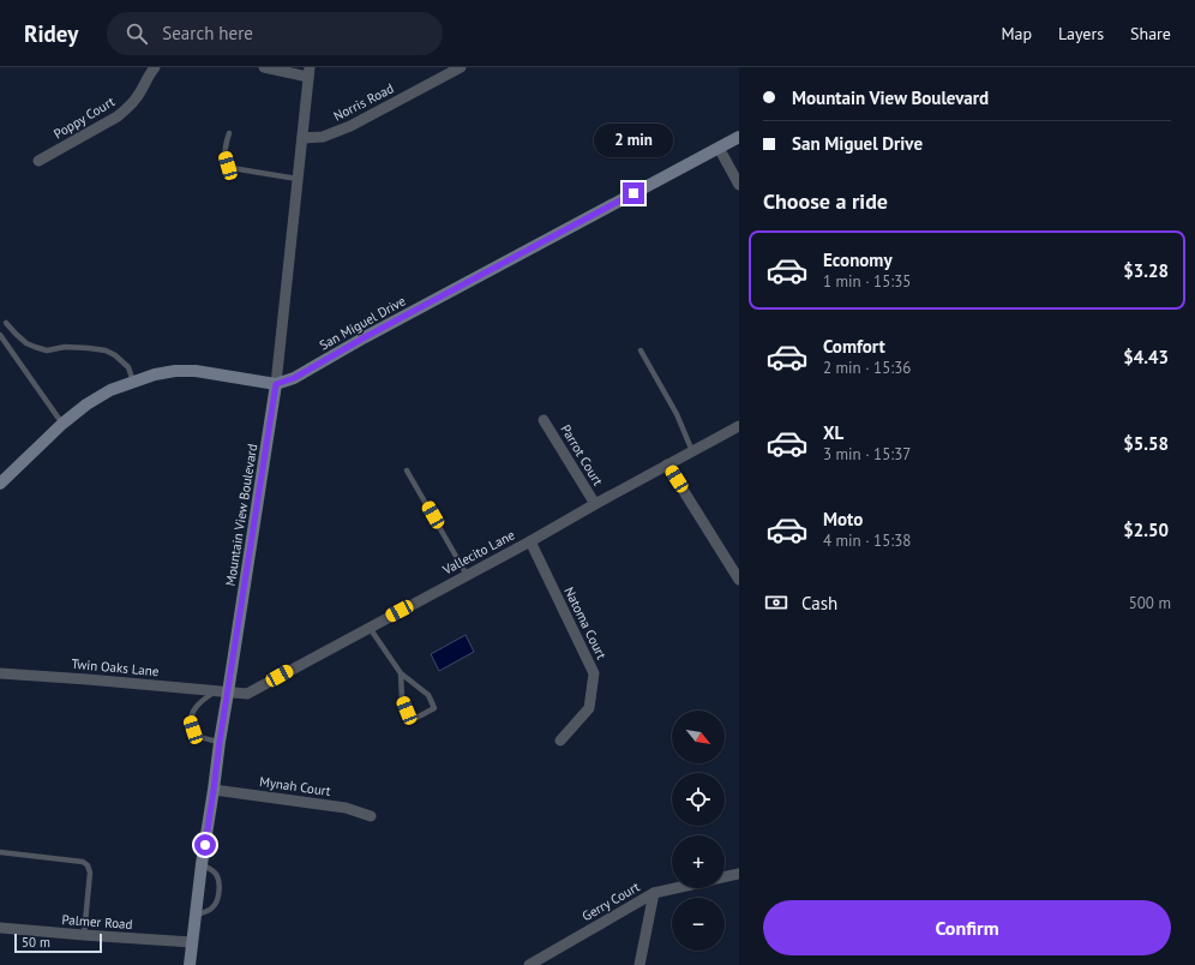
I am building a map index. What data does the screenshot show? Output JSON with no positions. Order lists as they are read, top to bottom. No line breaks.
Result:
{"streets":{"street":["Norris Road","Poppy Court","San Miguel Drive","Parrot Court","Mountain View Boulevard","Vallecito Lane","Natoma Court","Twin Oaks Lane","Mynah Court","Gerry Court","Palmer Road"]},"crossings":[["Norris Road","Mountain View Boulevard"],["San Miguel Drive","Mountain View Boulevard"],["Parrot Court","Vallecito Lane"],["Mountain View Boulevard","Vallecito Lane"],["Mountain View Boulevard","Twin Oaks Lane"],["Mountain View Boulevard","Mynah Court"],["Mountain View Boulevard","Palmer Road"],["Vallecito Lane","Natoma Court"],["Vallecito Lane","Twin Oaks Lane"]],"scale_bar":"50 m","north":"bottom right","page":{"header":"Ridey","search":"Search here","nav":["Map","Layers","Share"],"banner":["Mountain View Boulevard","San Miguel Drive"],"bubble":"2 min","heading":"Choose a ride","list":[{"name":"Economy","note":"1 min · 15:35","value":"$3.28"},{"name":"Comfort","note":"2 min · 15:36","value":"$4.43"},{"name":"XL","note":"3 min · 15:37","value":"$5.58"},{"name":"Moto","note":"4 min · 15:38","value":"$2.50"}],"pay":["Cash","500 m"],"map_buttons":["+","−"],"buttons":"Confirm","scale":"50 m"}}
